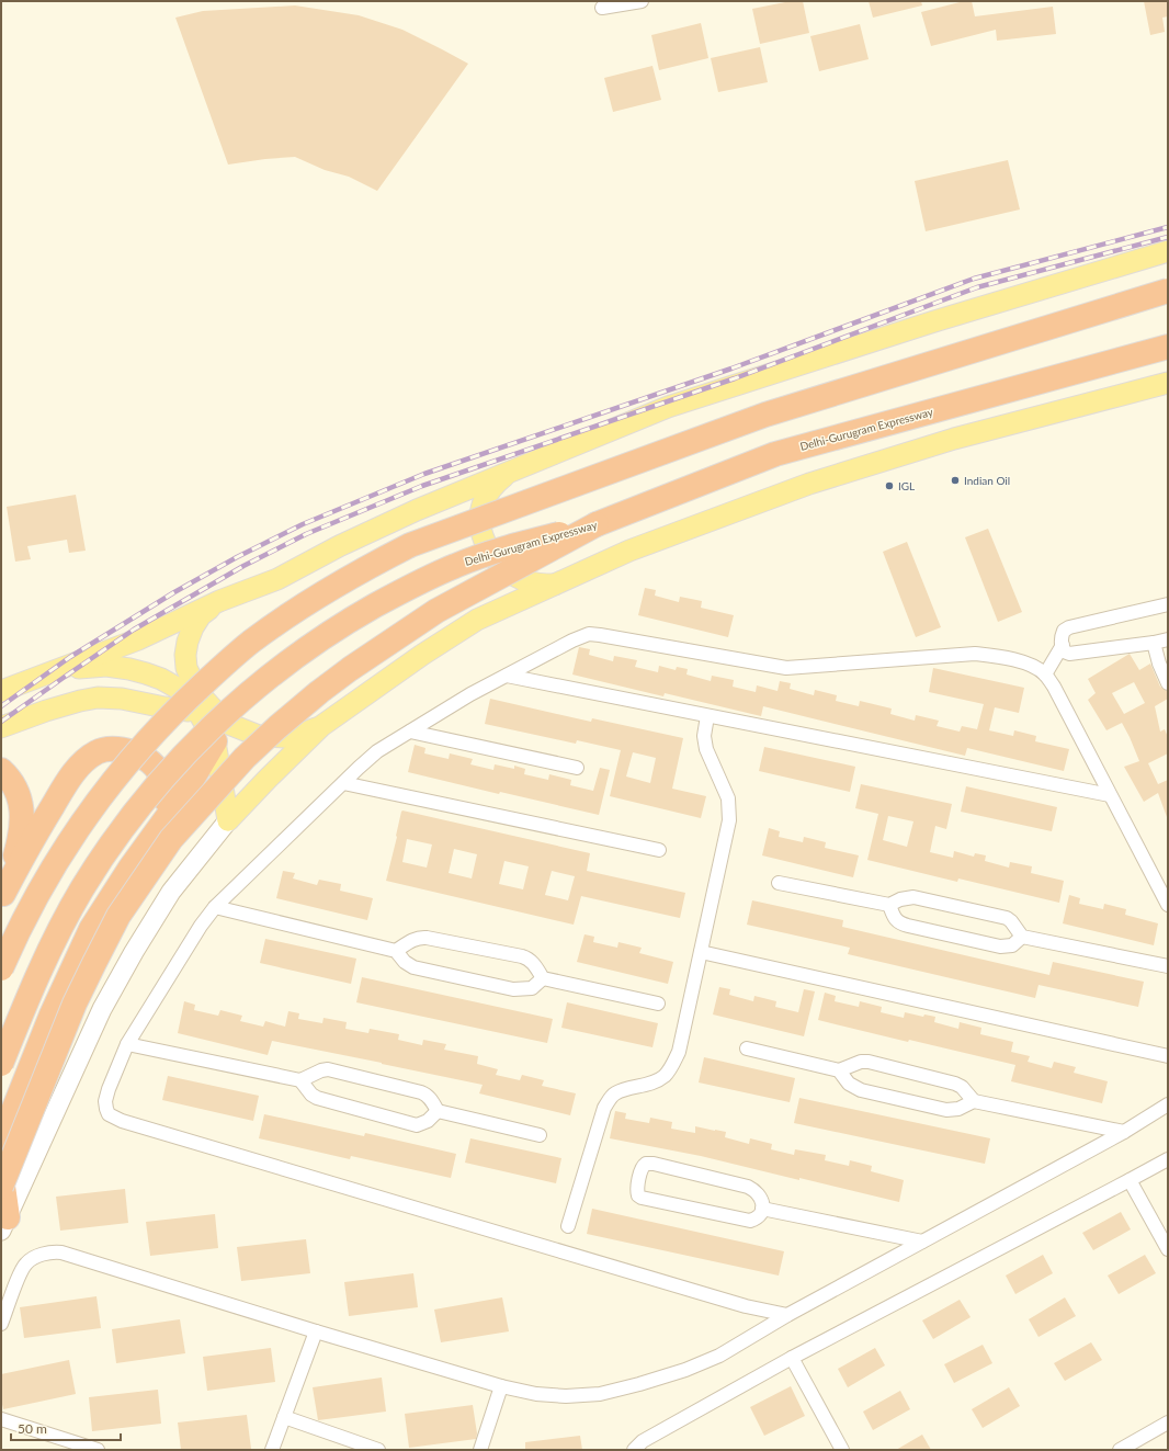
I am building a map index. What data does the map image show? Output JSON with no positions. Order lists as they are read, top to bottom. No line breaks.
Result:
{"streets":{"highway":["Delhi-Gurugram Expressway"]},"places":["Indian Oil","IGL"],"scale_bar":"50 m"}
